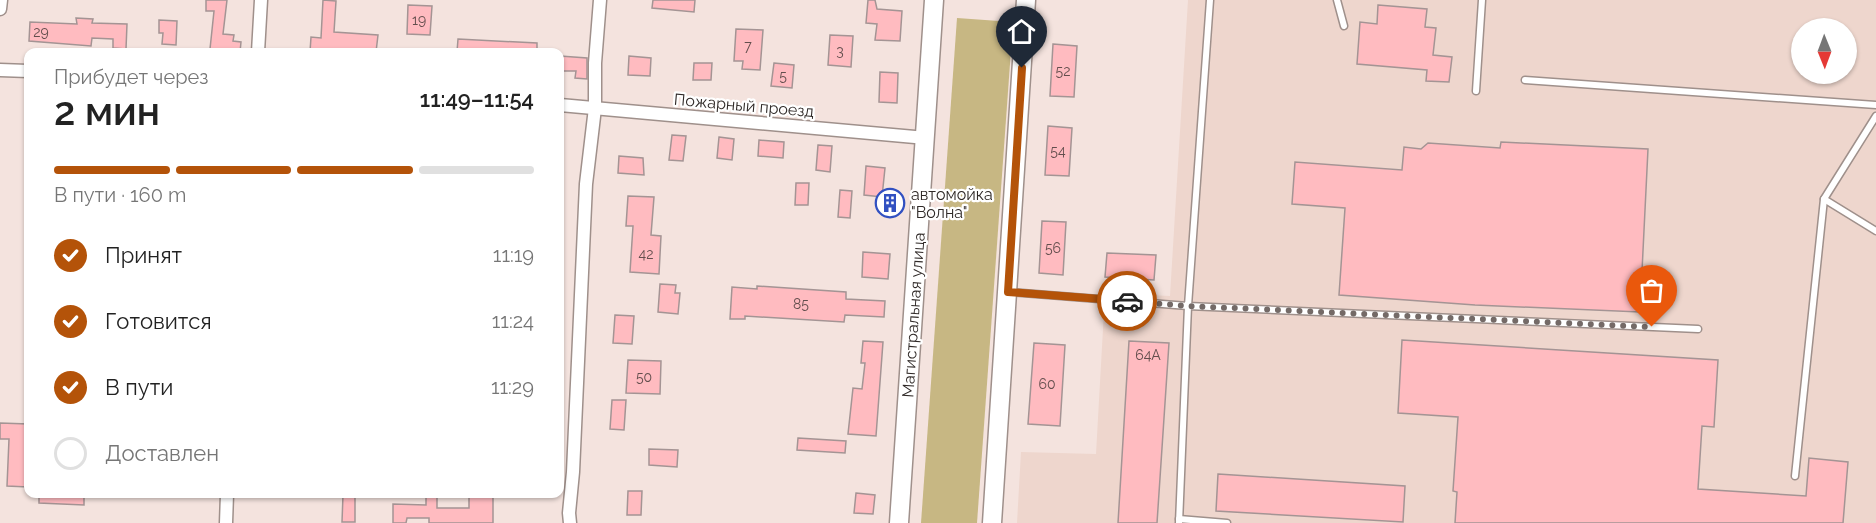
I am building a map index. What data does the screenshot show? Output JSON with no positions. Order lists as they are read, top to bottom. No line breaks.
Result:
{"streets":{"main road":["Магистральная улица"],"street":["Пожарный проезд"]},"crossings":[["Пожарный проезд","Магистральная улица"]],"places":{"building":["автомойка \"Волна\""]},"house_numbers":["19","29","7","3","52","5","54","56","42","85","64А","50","60"],"north":"bottom","page":{"heading":["2 мин","Прибудет через","11:49–11:54"],"bar":"В пути · 160 m","list":[["Принят","11:19"],["Готовится","11:24"],["В пути","11:29"],"Доставлен"]}}
